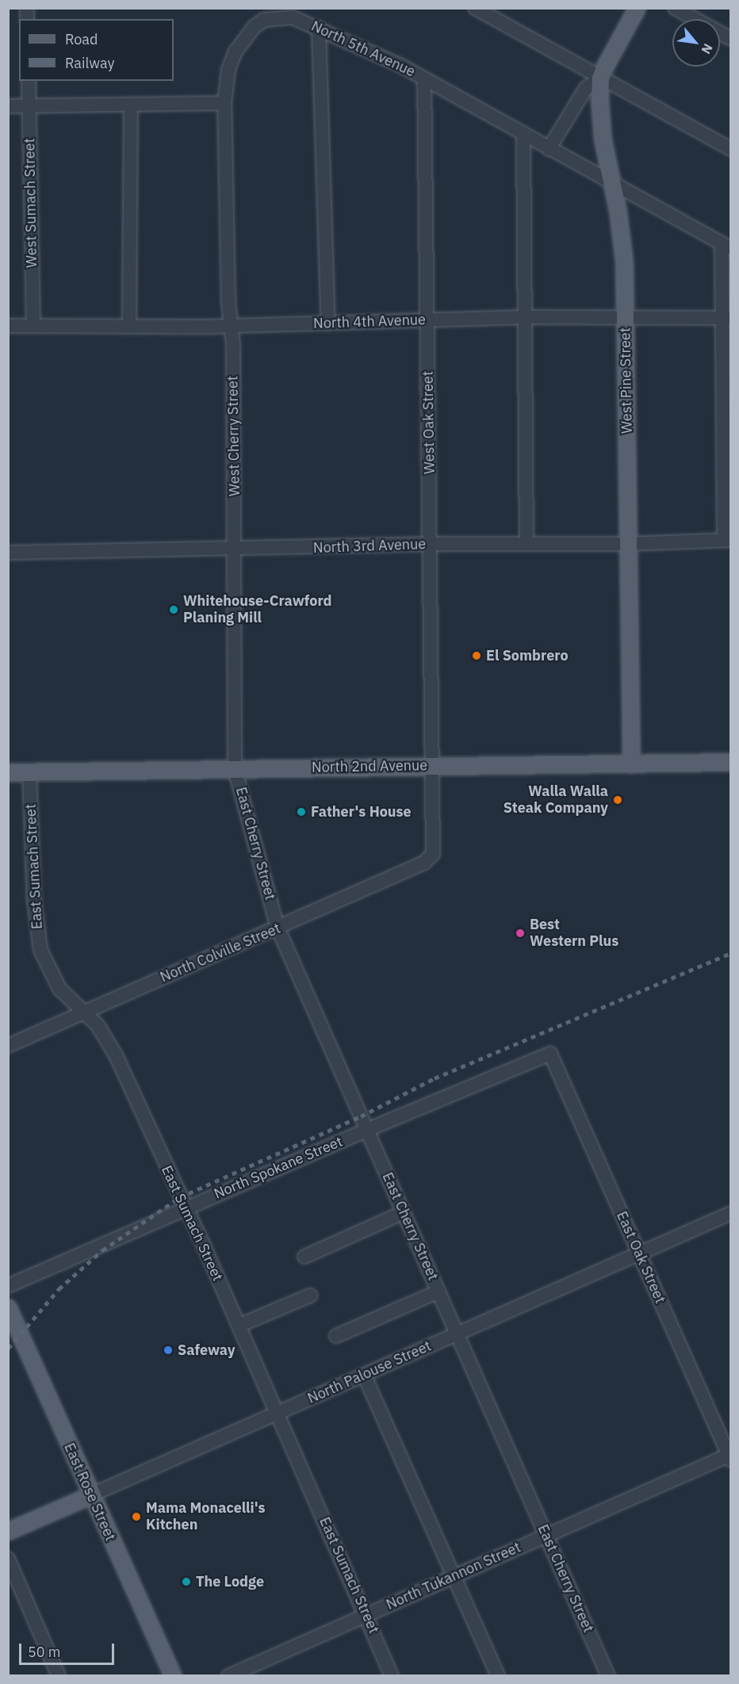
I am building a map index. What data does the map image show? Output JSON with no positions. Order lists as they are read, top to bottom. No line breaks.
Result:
{"streets":{"main road":["West Pine Street","North 2nd Avenue","North Palouse Street","East Rose Street"],"street":["North 5th Avenue","West Sumach Street","North 4th Avenue","West Oak Street","West Cherry Street","North 3rd Avenue","East Cherry Street","East Sumach Street","North Colville Street","North Spokane Street","East Oak Street","North Tukannon Street"]},"crossings":[["North 5th Avenue","West Pine Street"],["North 5th Avenue","West Oak Street"],["North 5th Avenue","West Cherry Street"],["West Sumach Street","North 4th Avenue"],["North 4th Avenue","West Pine Street"],["North 4th Avenue","West Oak Street"],["North 4th Avenue","West Cherry Street"],["West Pine Street","North 3rd Avenue"],["West Pine Street","North 2nd Avenue"],["West Oak Street","North 3rd Avenue"],["West Oak Street","North 2nd Avenue"],["West Oak Street","North Colville Street"],["West Cherry Street","North 3rd Avenue"],["West Cherry Street","North 2nd Avenue"],["West Cherry Street","East Cherry Street"],["North 2nd Avenue","East Cherry Street"],["North 2nd Avenue","East Sumach Street"],["North 2nd Avenue","North Colville Street"],["East Cherry Street","North Colville Street"],["East Cherry Street","North Spokane Street"],["East Cherry Street","North Palouse Street"],["East Cherry Street","North Tukannon Street"],["East Sumach Street","North Colville Street"],["East Sumach Street","North Spokane Street"],["East Sumach Street","North Palouse Street"],["East Sumach Street","North Tukannon Street"],["North Spokane Street","East Oak Street"],["East Oak Street","North Palouse Street"],["East Oak Street","North Tukannon Street"],["North Palouse Street","East Rose Street"]],"places":["Whitehouse-Crawford Planing Mill","El Sombrero","Walla Walla Steak Company","Father's House","Best Western Plus","Safeway","Mama Monacelli's Kitchen","The Lodge"],"legend":["Road","Railway"],"scale_bar":"50 m","north":"bottom right"}
